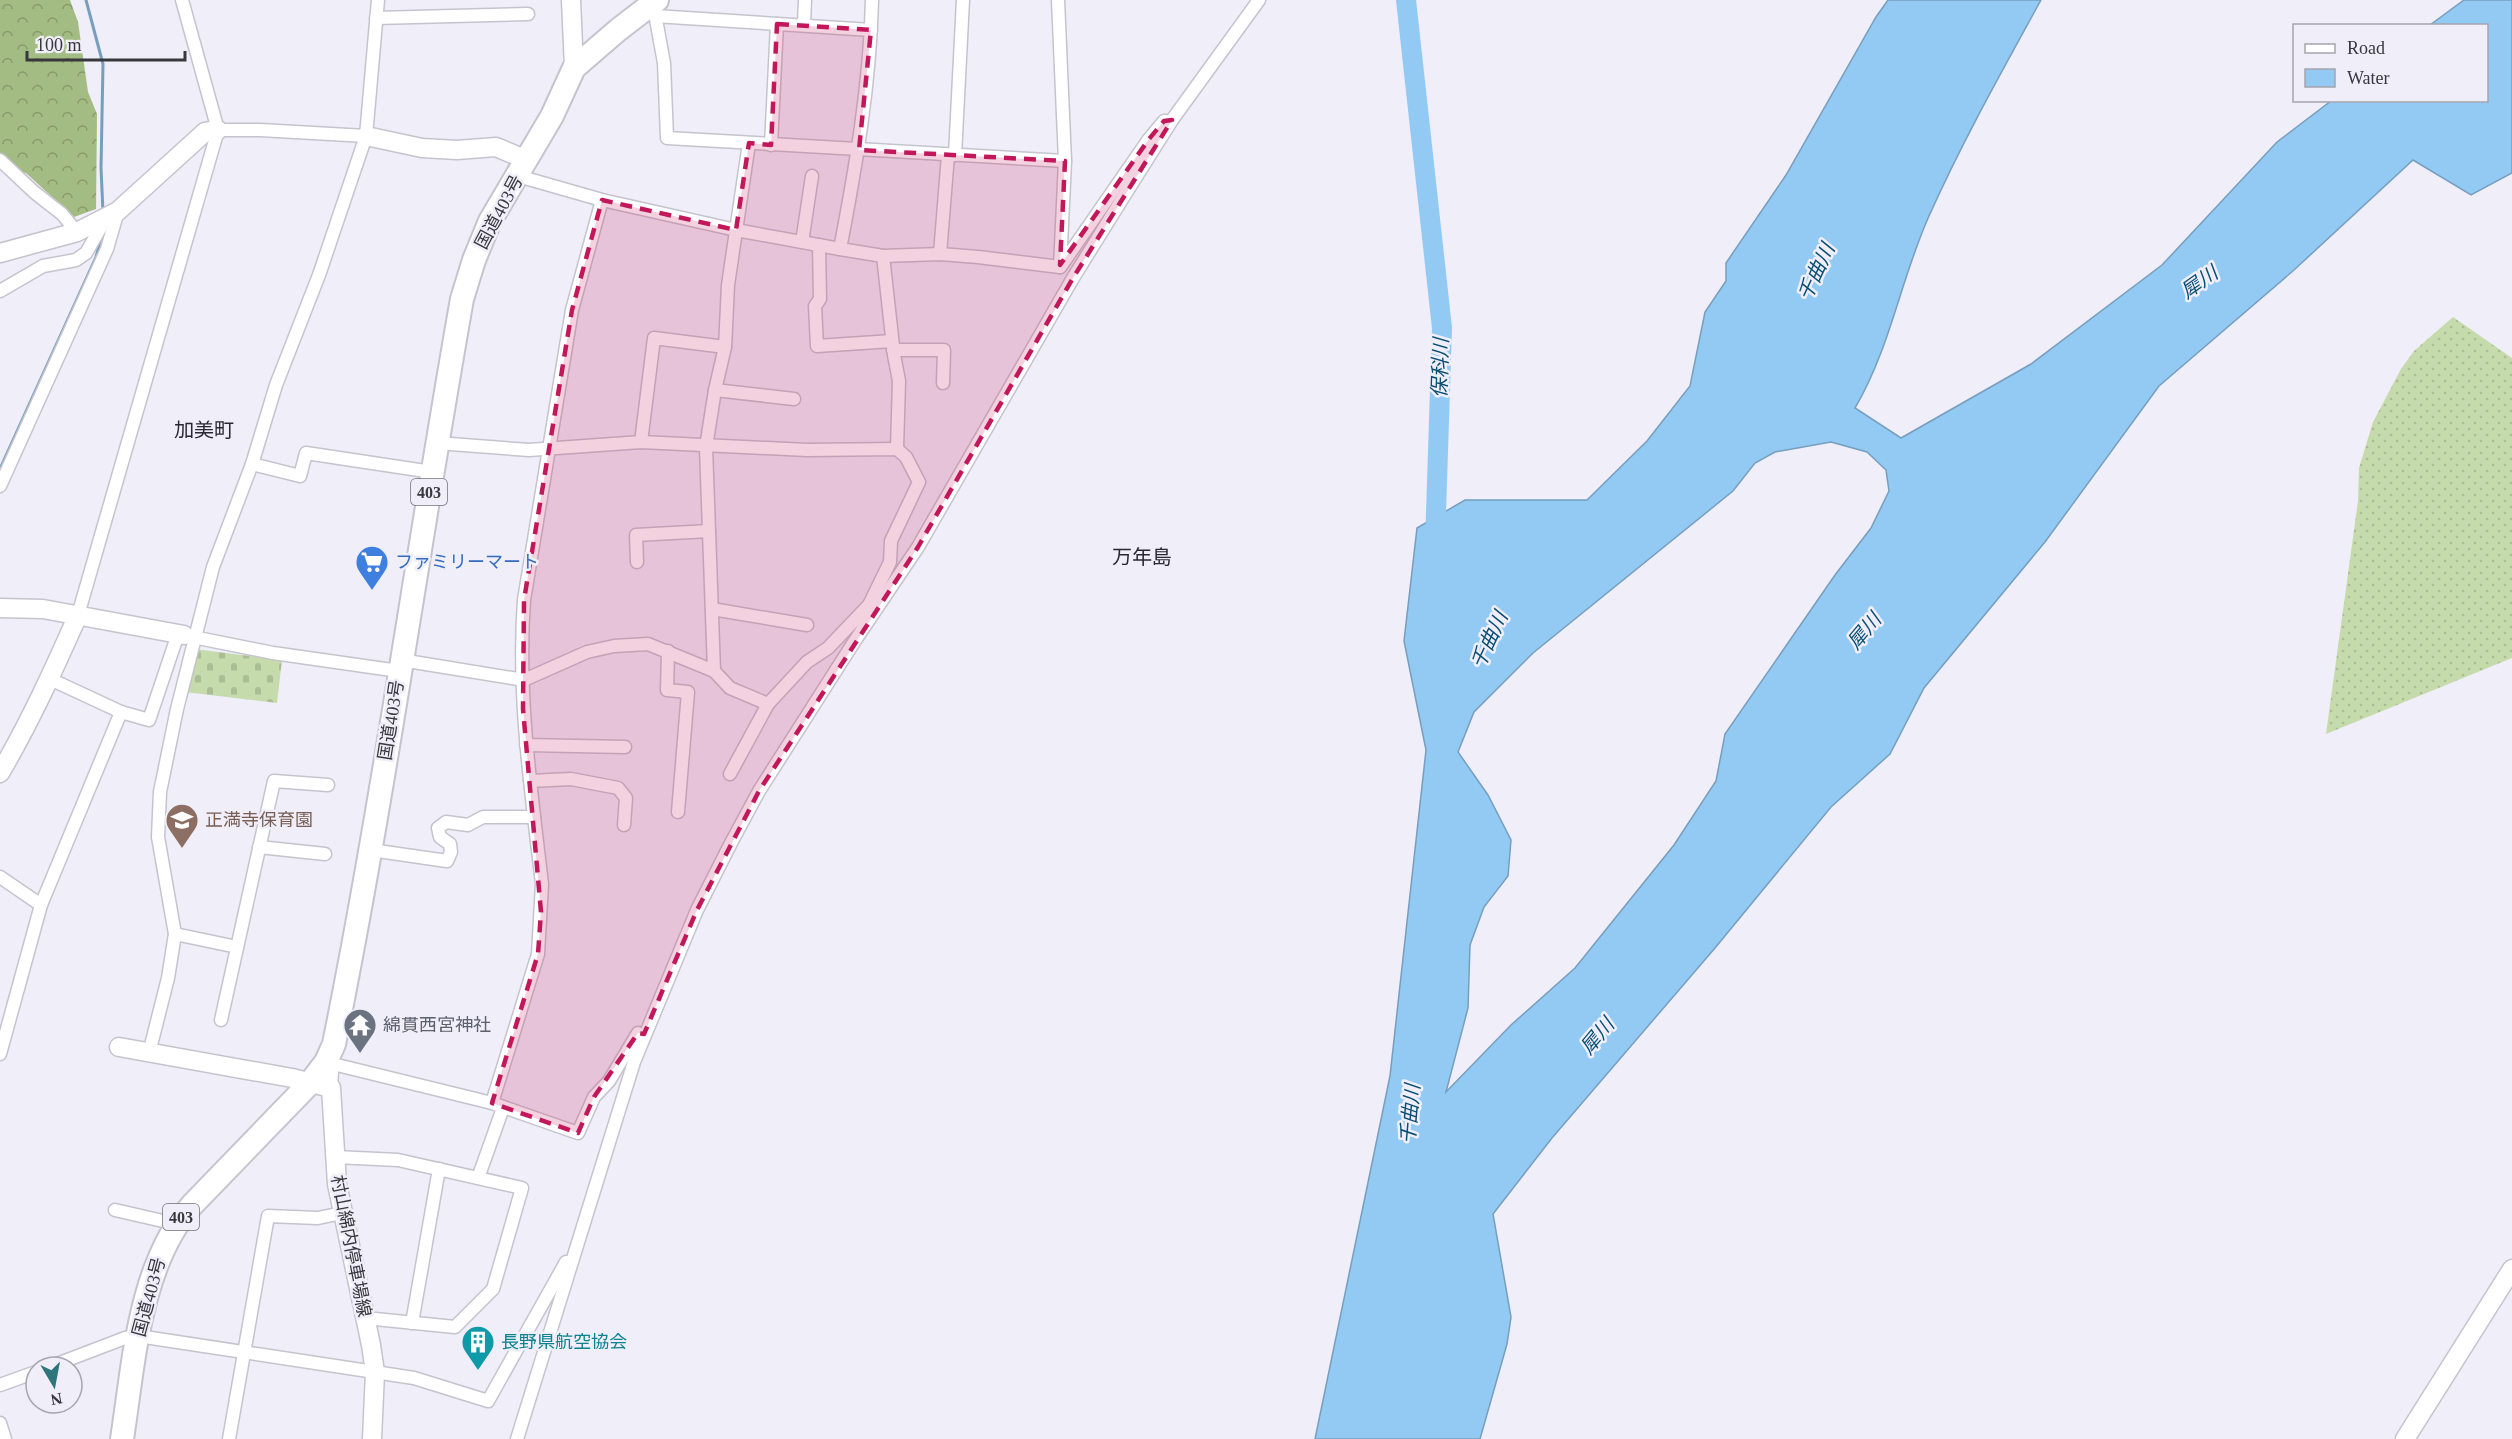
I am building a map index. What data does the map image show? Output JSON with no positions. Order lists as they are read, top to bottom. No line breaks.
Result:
{"streets":{"highway":["国道403号","403"],"street":["村山綿内停車場線"]},"crossings":[["国道403号","村山綿内停車場線"]],"districts":["加美町","万年島"],"water":["千曲川","犀川","保科川"],"places":{"supermarket":["ファミリーマート"],"school or university":["正満寺保育園"],"temple":["綿貫西宮神社"],"building":["長野県航空協会"]},"legend":["Road","Water"],"scale_bar":"100 m","north":"bottom"}
